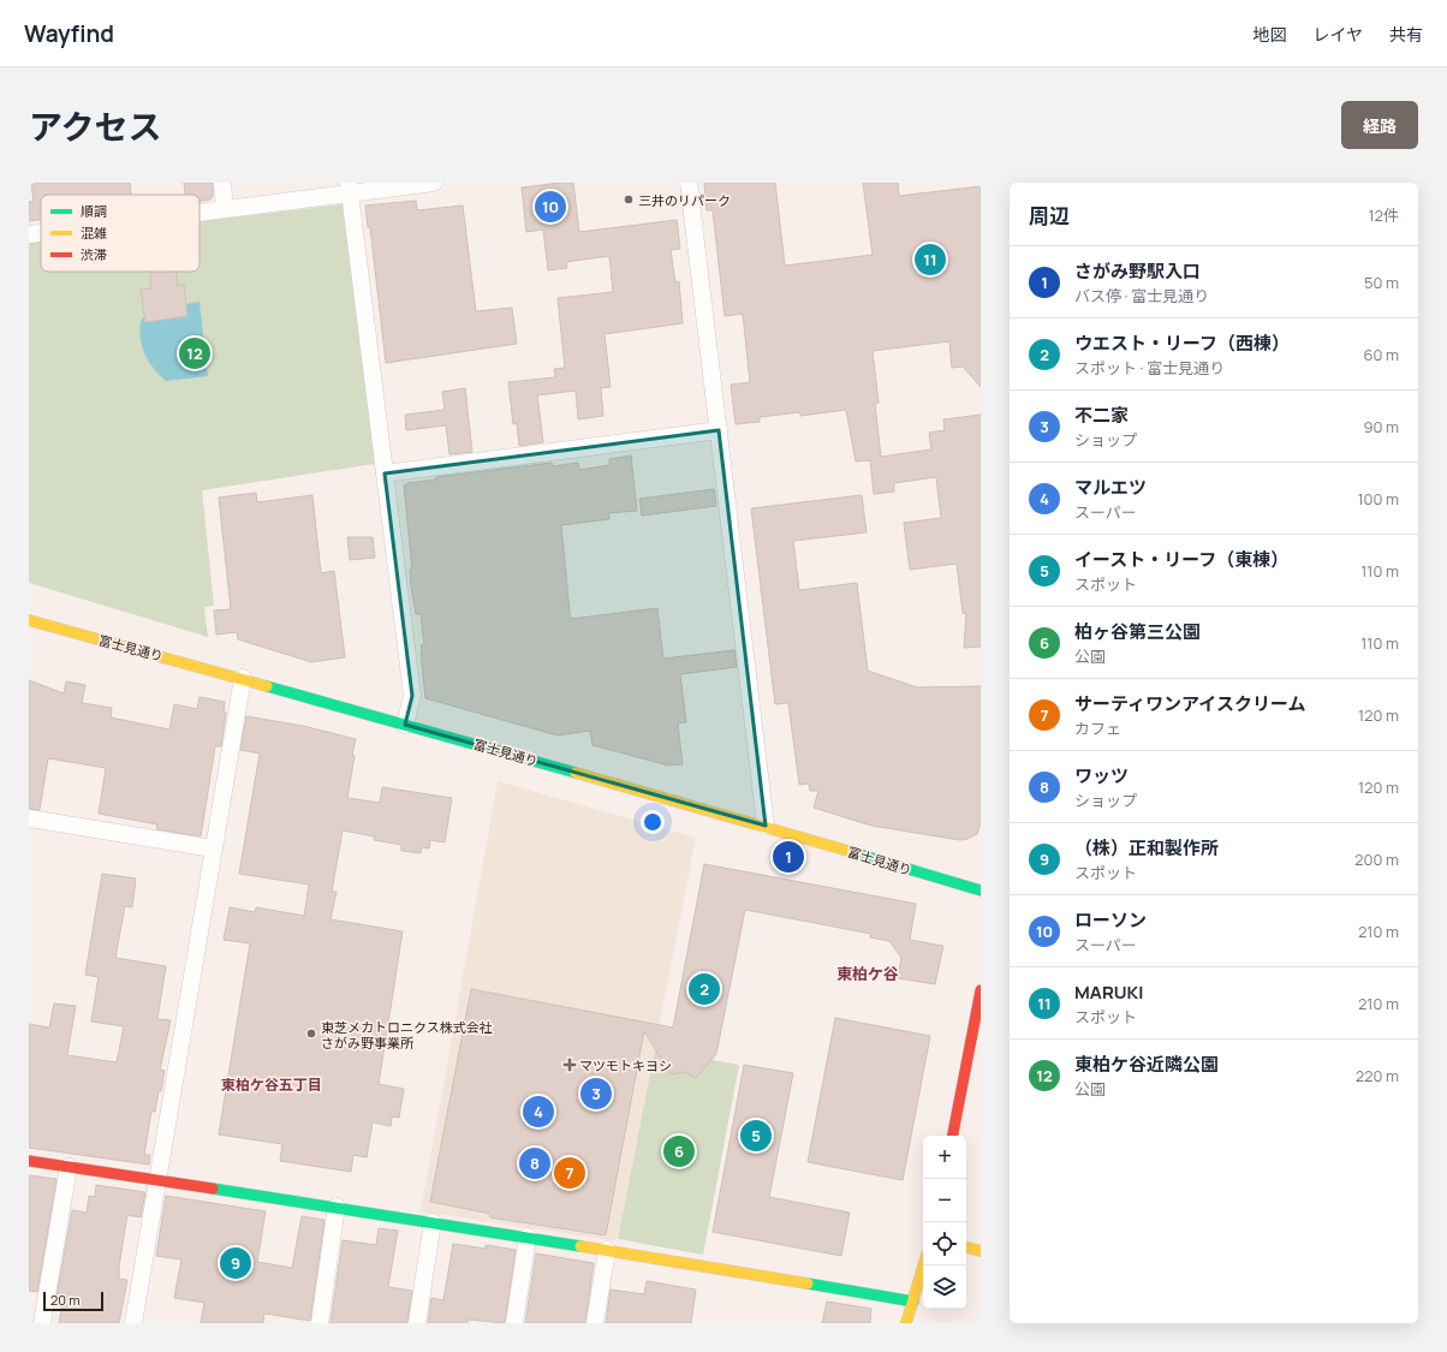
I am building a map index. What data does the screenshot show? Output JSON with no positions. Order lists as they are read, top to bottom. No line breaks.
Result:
{"streets":{"main road":["富士見通り"]},"districts":["東柏ケ谷","東柏ケ谷五丁目"],"places":{"other":["三井のリパーク","東芝メカトロニクス株式会社 さがみ野事業所"],"health":["マツモトキヨシ"]},"legend":["順調","混雑","渋滞"],"scale_bar":"20 m","page":{"header":"Wayfind","nav":["地図","レイヤ","共有"],"title":"アクセス","buttons":"経路","heading":["周辺","12件"],"pins":["10","11","12","1","2","3","4","5","6","8","7","9"],"list":[{"mark":"1","name":"さがみ野駅入口","note":"バス停 · 富士見通り","value":"50 m"},{"mark":"2","name":"ウエスト・リーフ（西棟）","note":"スポット · 富士見通り","value":"60 m"},{"mark":"3","name":"不二家","note":"ショップ","value":"90 m"},{"mark":"4","name":"マルエツ","note":"スーパー","value":"100 m"},{"mark":"5","name":"イースト・リーフ（東棟）","note":"スポット","value":"110 m"},{"mark":"6","name":"柏ヶ谷第三公園","note":"公園","value":"110 m"},{"mark":"7","name":"サーティワンアイスクリーム","note":"カフェ","value":"120 m"},{"mark":"8","name":"ワッツ","note":"ショップ","value":"120 m"},{"mark":"9","name":"（株）正和製作所","note":"スポット","value":"200 m"},{"mark":"10","name":"ローソン","note":"スーパー","value":"210 m"},{"mark":"11","name":"MARUKI","note":"スポット","value":"210 m"},{"mark":"12","name":"東柏ケ谷近隣公園","note":"公園","value":"220 m"}],"map_buttons":["+","−"],"scale":"20 m"}}
